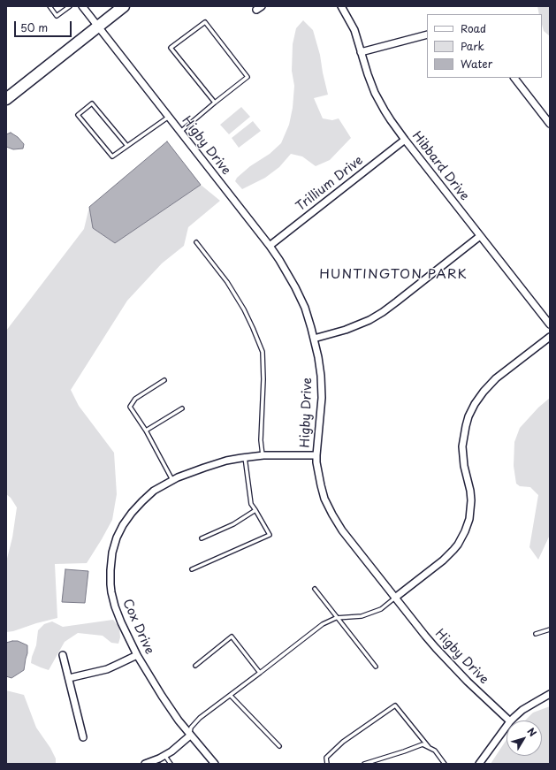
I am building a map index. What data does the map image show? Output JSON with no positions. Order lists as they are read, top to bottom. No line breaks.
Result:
{"streets":{"street":["Higby Drive","Hibbard Drive","Trillium Drive","Cox Drive"]},"crossings":[["Higby Drive","Trillium Drive"],["Higby Drive","Cox Drive"],["Hibbard Drive","Trillium Drive"]],"districts":["HUNTINGTON PARK"],"legend":["Road","Park","Water"],"scale_bar":"50 m","north":"top right"}
